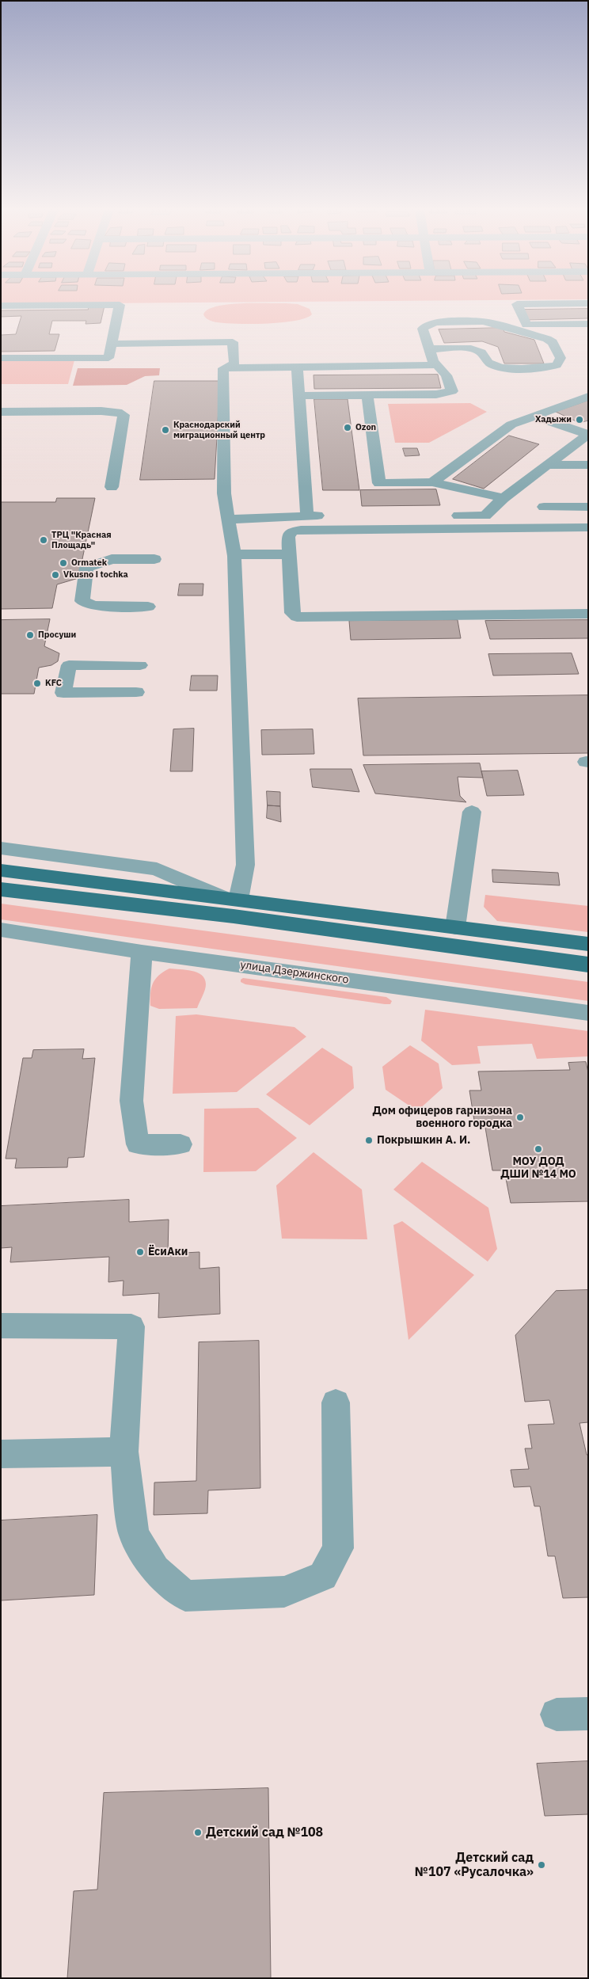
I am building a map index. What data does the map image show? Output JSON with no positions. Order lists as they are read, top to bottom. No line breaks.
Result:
{"streets":{"street":["улица Дзержинского"]},"places":["Хадыжи","Ozon","Краснодарский миграционный центр","ТРЦ \"Красная Площадь\"","Ormatek","Vkusno i tochka","Просуши","KFC","Дом офицеров гарнизона военного городка","Покрышкин А. И.","МОУ ДОД ДШИ №14 МО","ЁсиАки","Детский сад №108","Детский сад №107 «Русалочка»"]}
